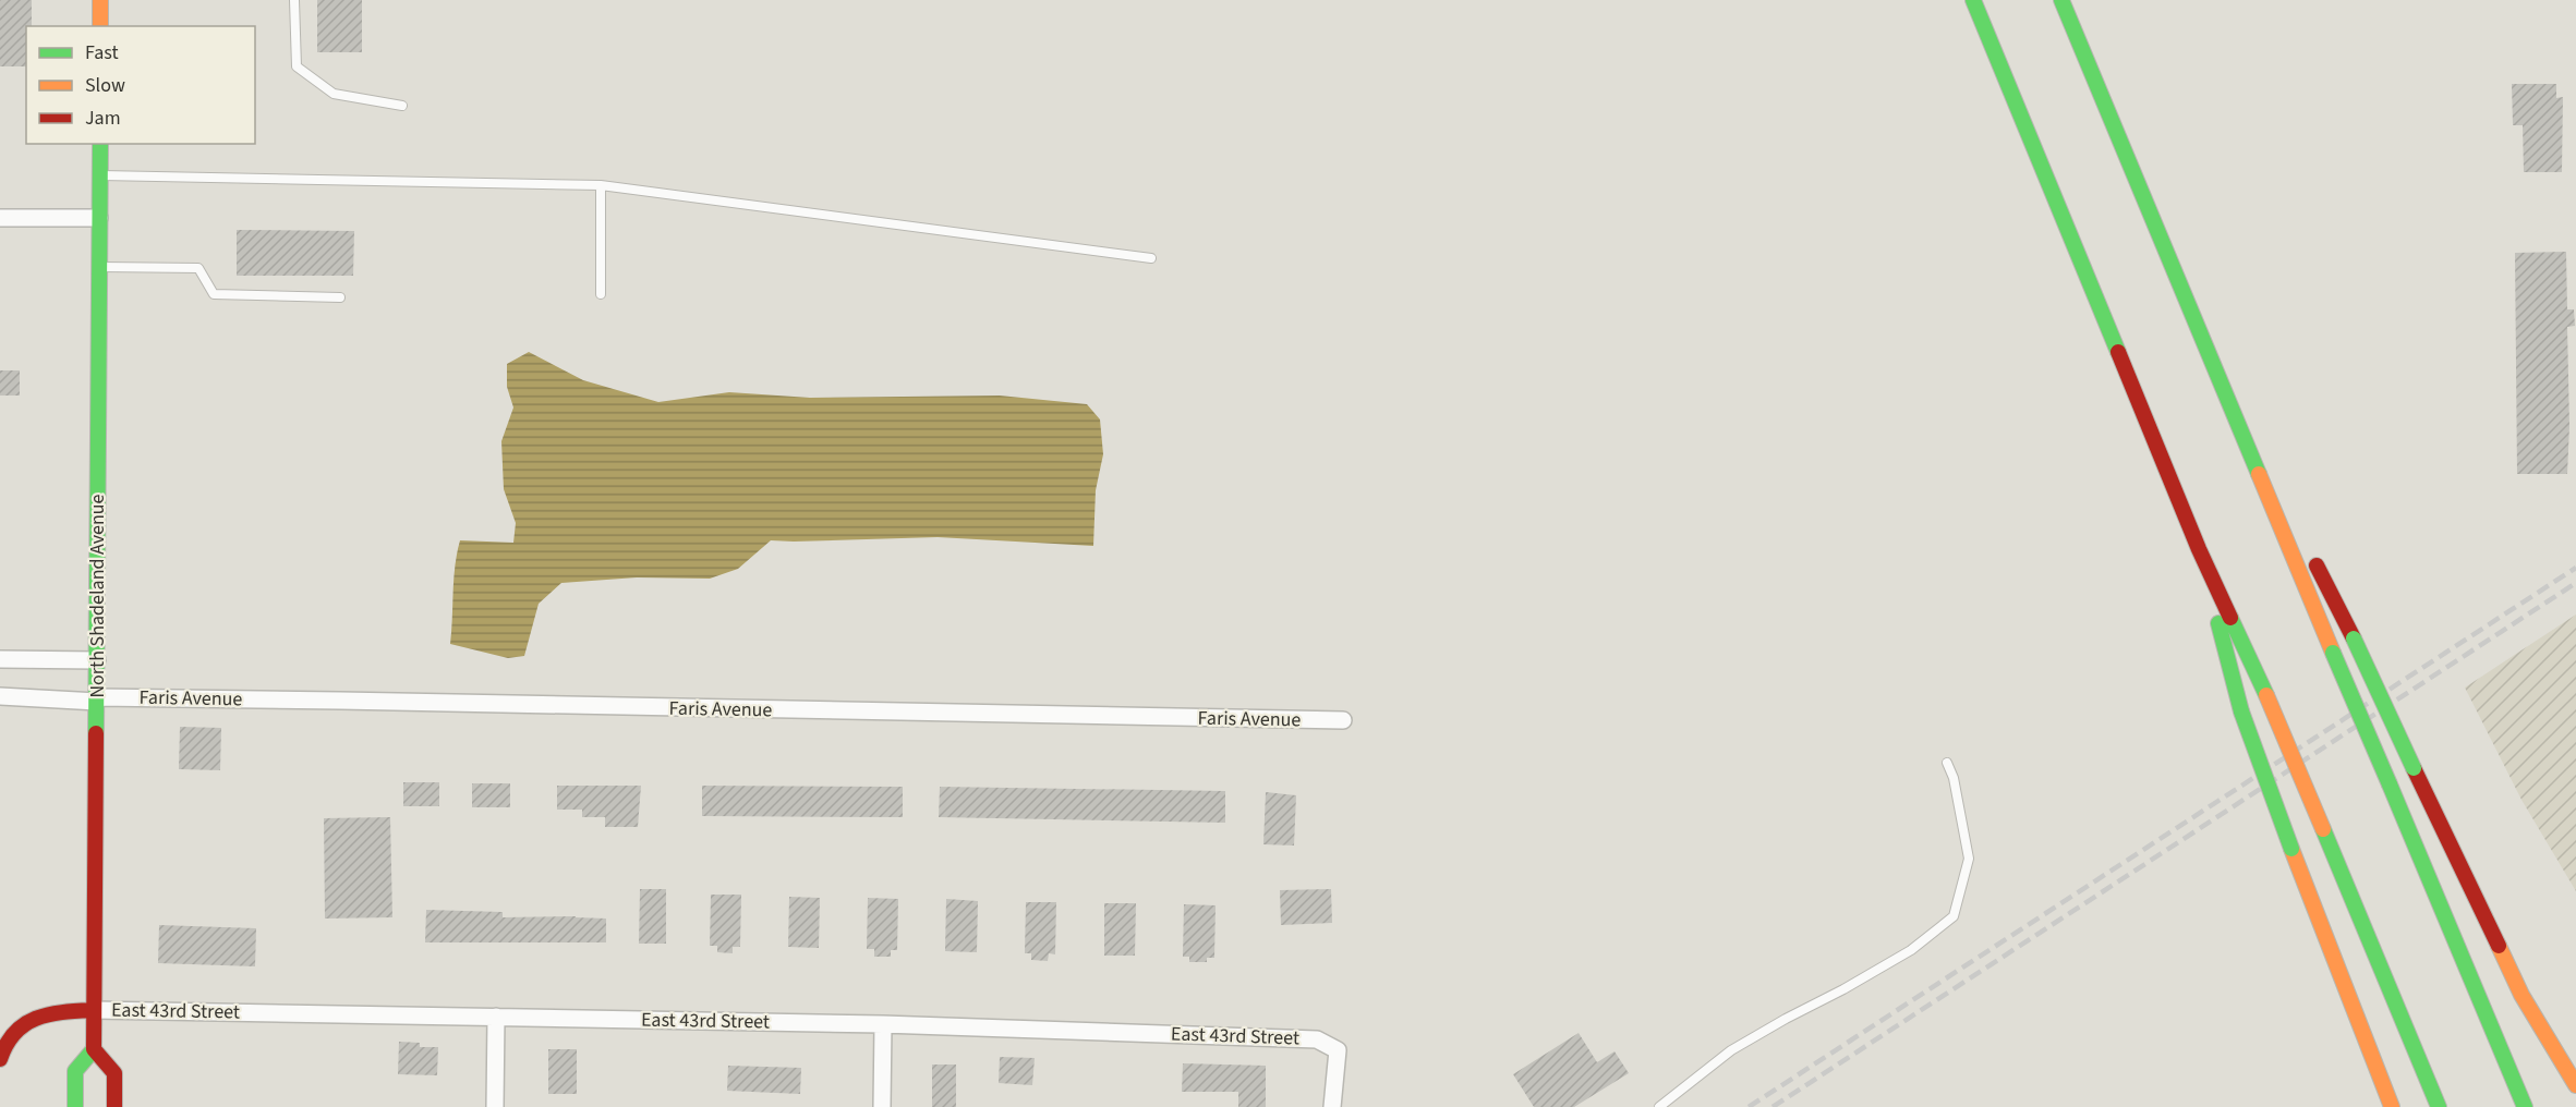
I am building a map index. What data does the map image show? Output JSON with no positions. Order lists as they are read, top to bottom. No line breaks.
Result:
{"streets":{"main road":["North Shadeland Avenue"],"street":["Faris Avenue","East 43rd Street"]},"crossings":[["North Shadeland Avenue","Faris Avenue"],["North Shadeland Avenue","East 43rd Street"]],"legend":["Fast","Slow","Jam"]}
